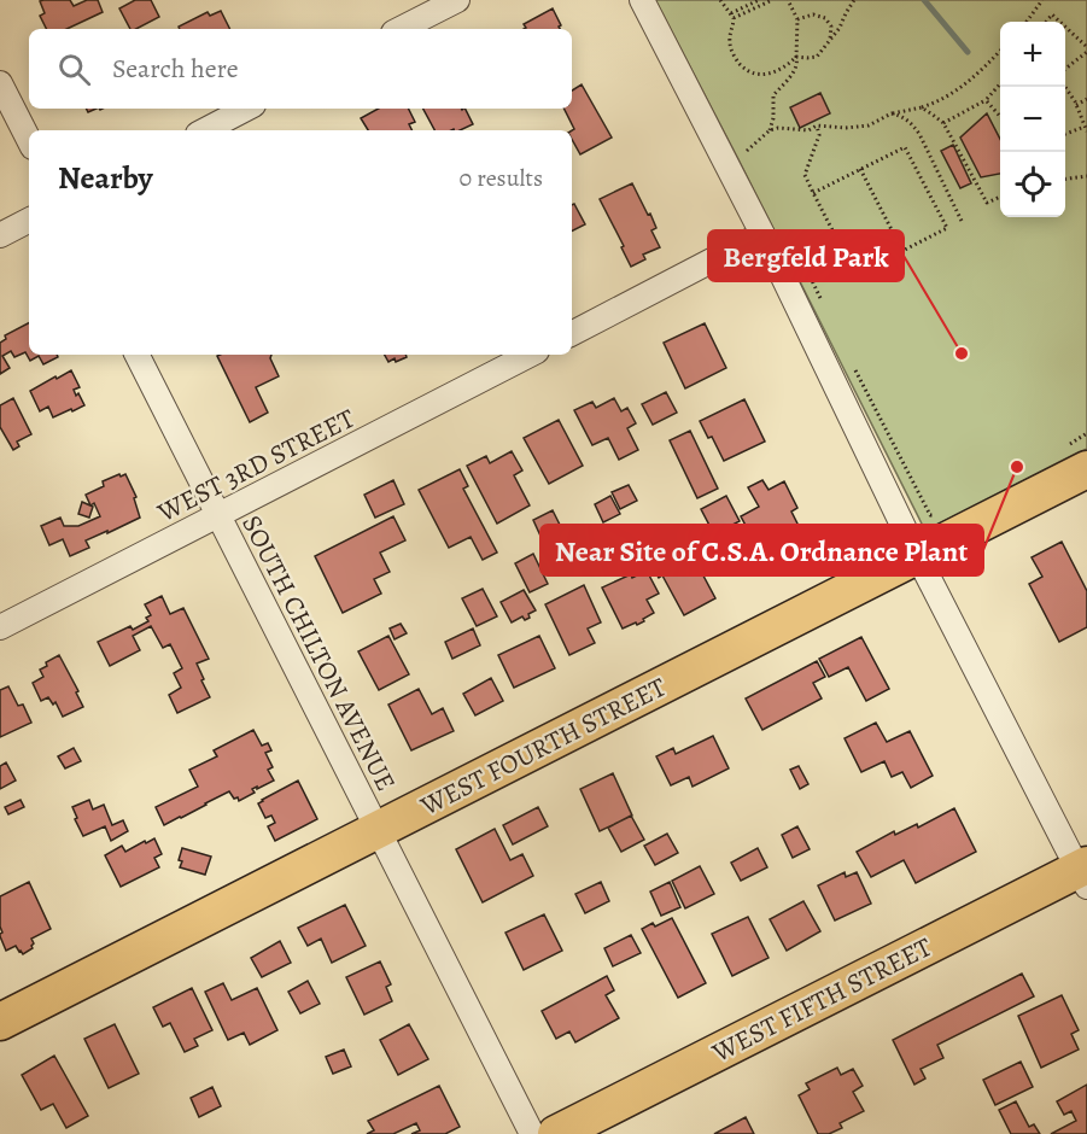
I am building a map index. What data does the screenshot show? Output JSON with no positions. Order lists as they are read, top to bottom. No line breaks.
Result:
{"streets":{"main road":["WEST FOURTH STREET","WEST FIFTH STREET"],"street":["WEST 3RD STREET","SOUTH CHILTON AVENUE"]},"crossings":[["WEST 3RD STREET","SOUTH CHILTON AVENUE"],["SOUTH CHILTON AVENUE","WEST FOURTH STREET"]],"places":["Bergfeld Park","Near Site of C.S.A. Ordnance Plant"],"page":{"map_buttons":["+","−"],"search":"Search here","heading":["Nearby","0 results"]}}
